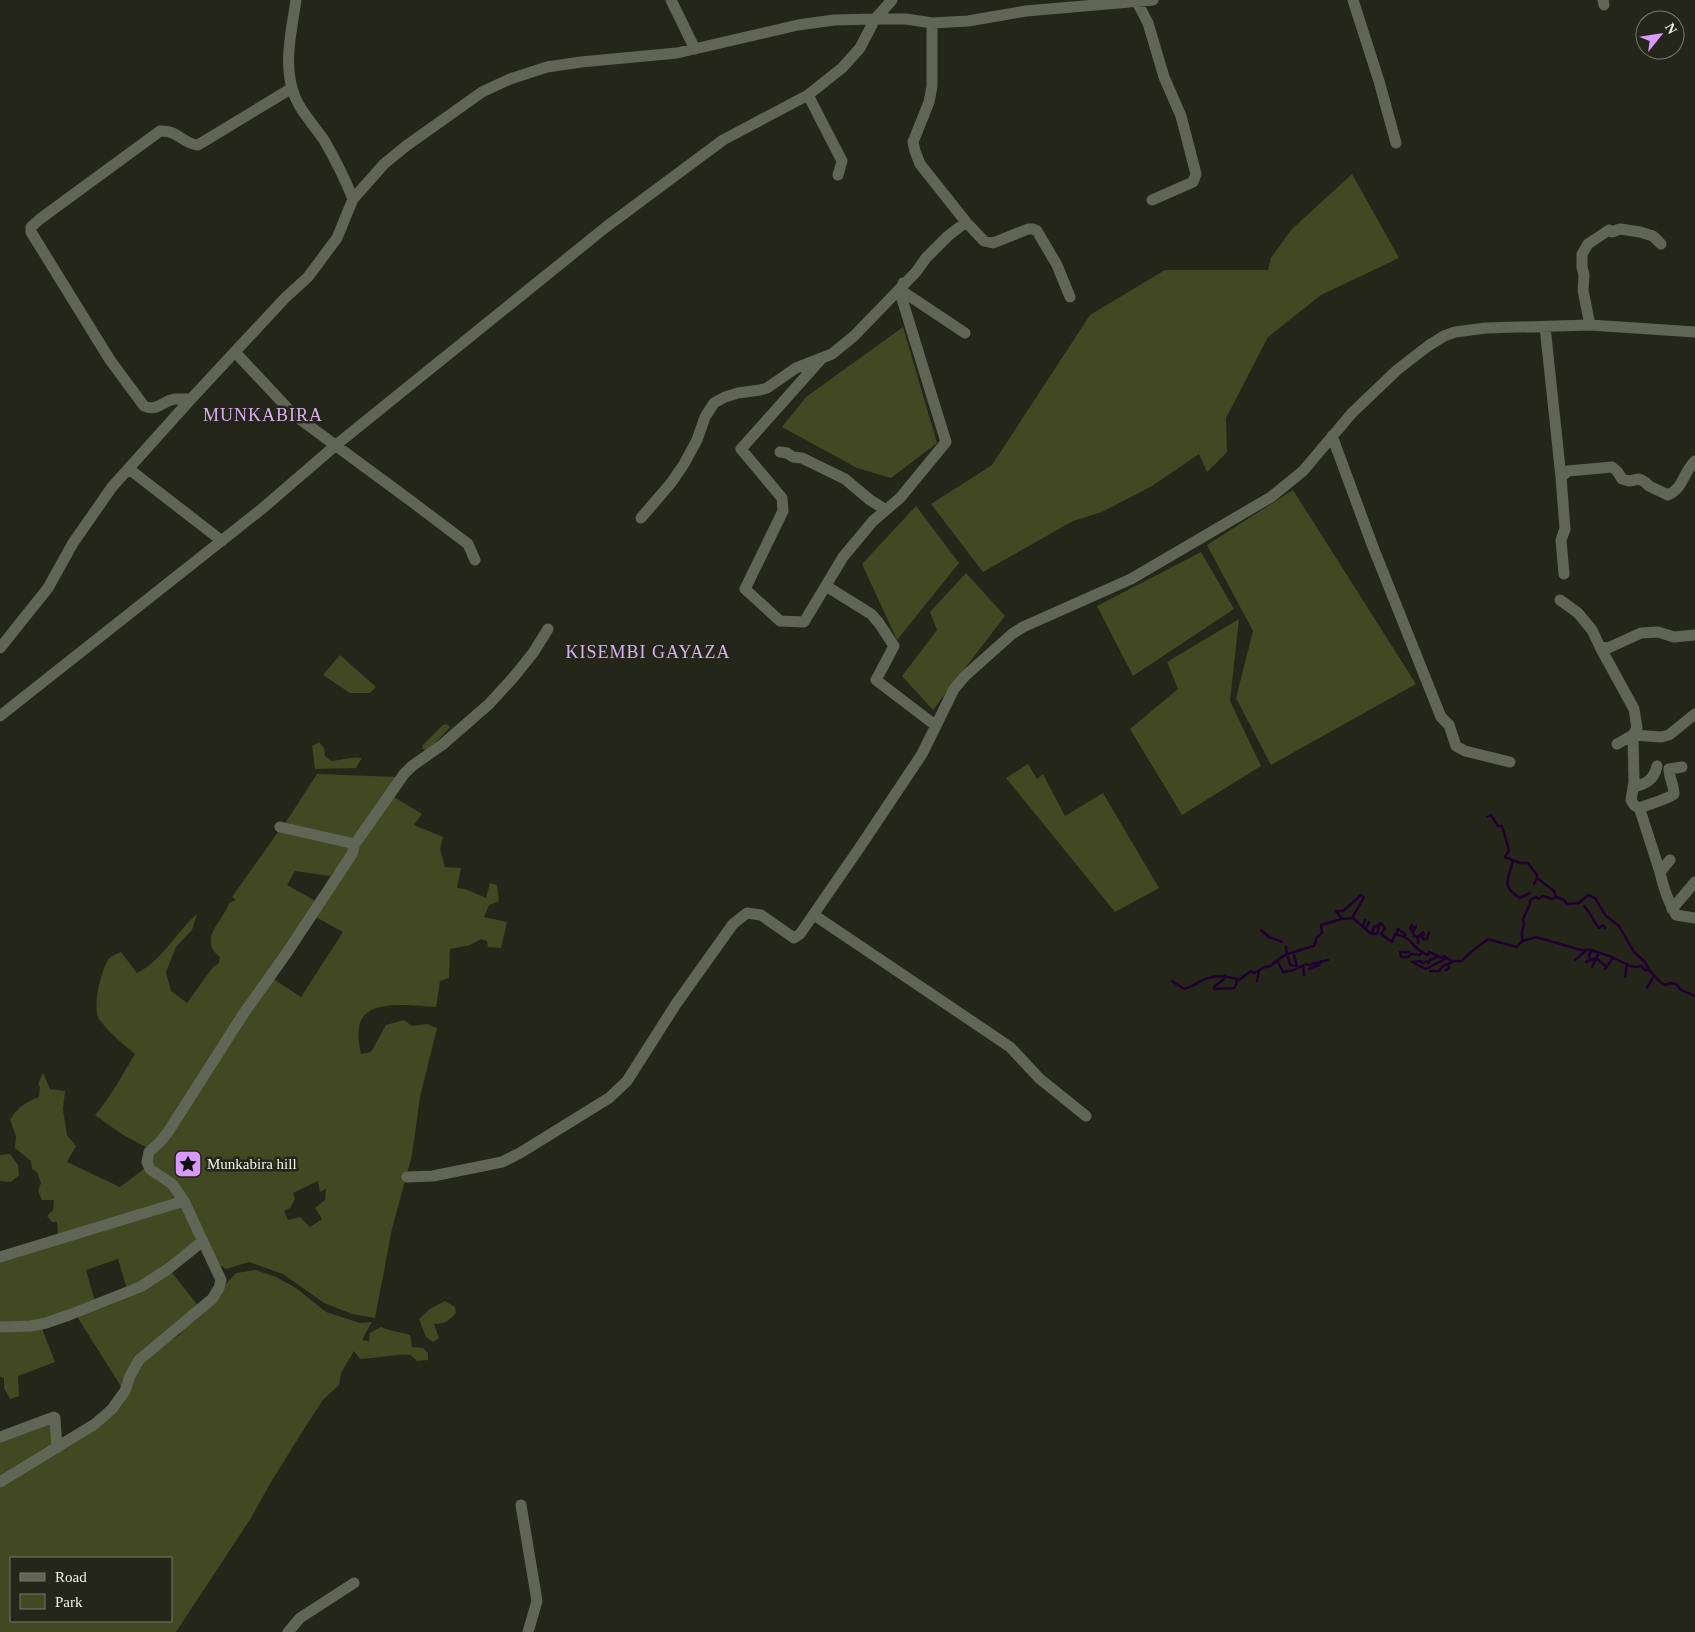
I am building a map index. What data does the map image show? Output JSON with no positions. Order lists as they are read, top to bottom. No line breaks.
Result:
{"districts":["MUNKABIRA","KISEMBI GAYAZA"],"places":{"place":["Munkabira hill"]},"legend":["Road","Park"],"north":"top right"}
